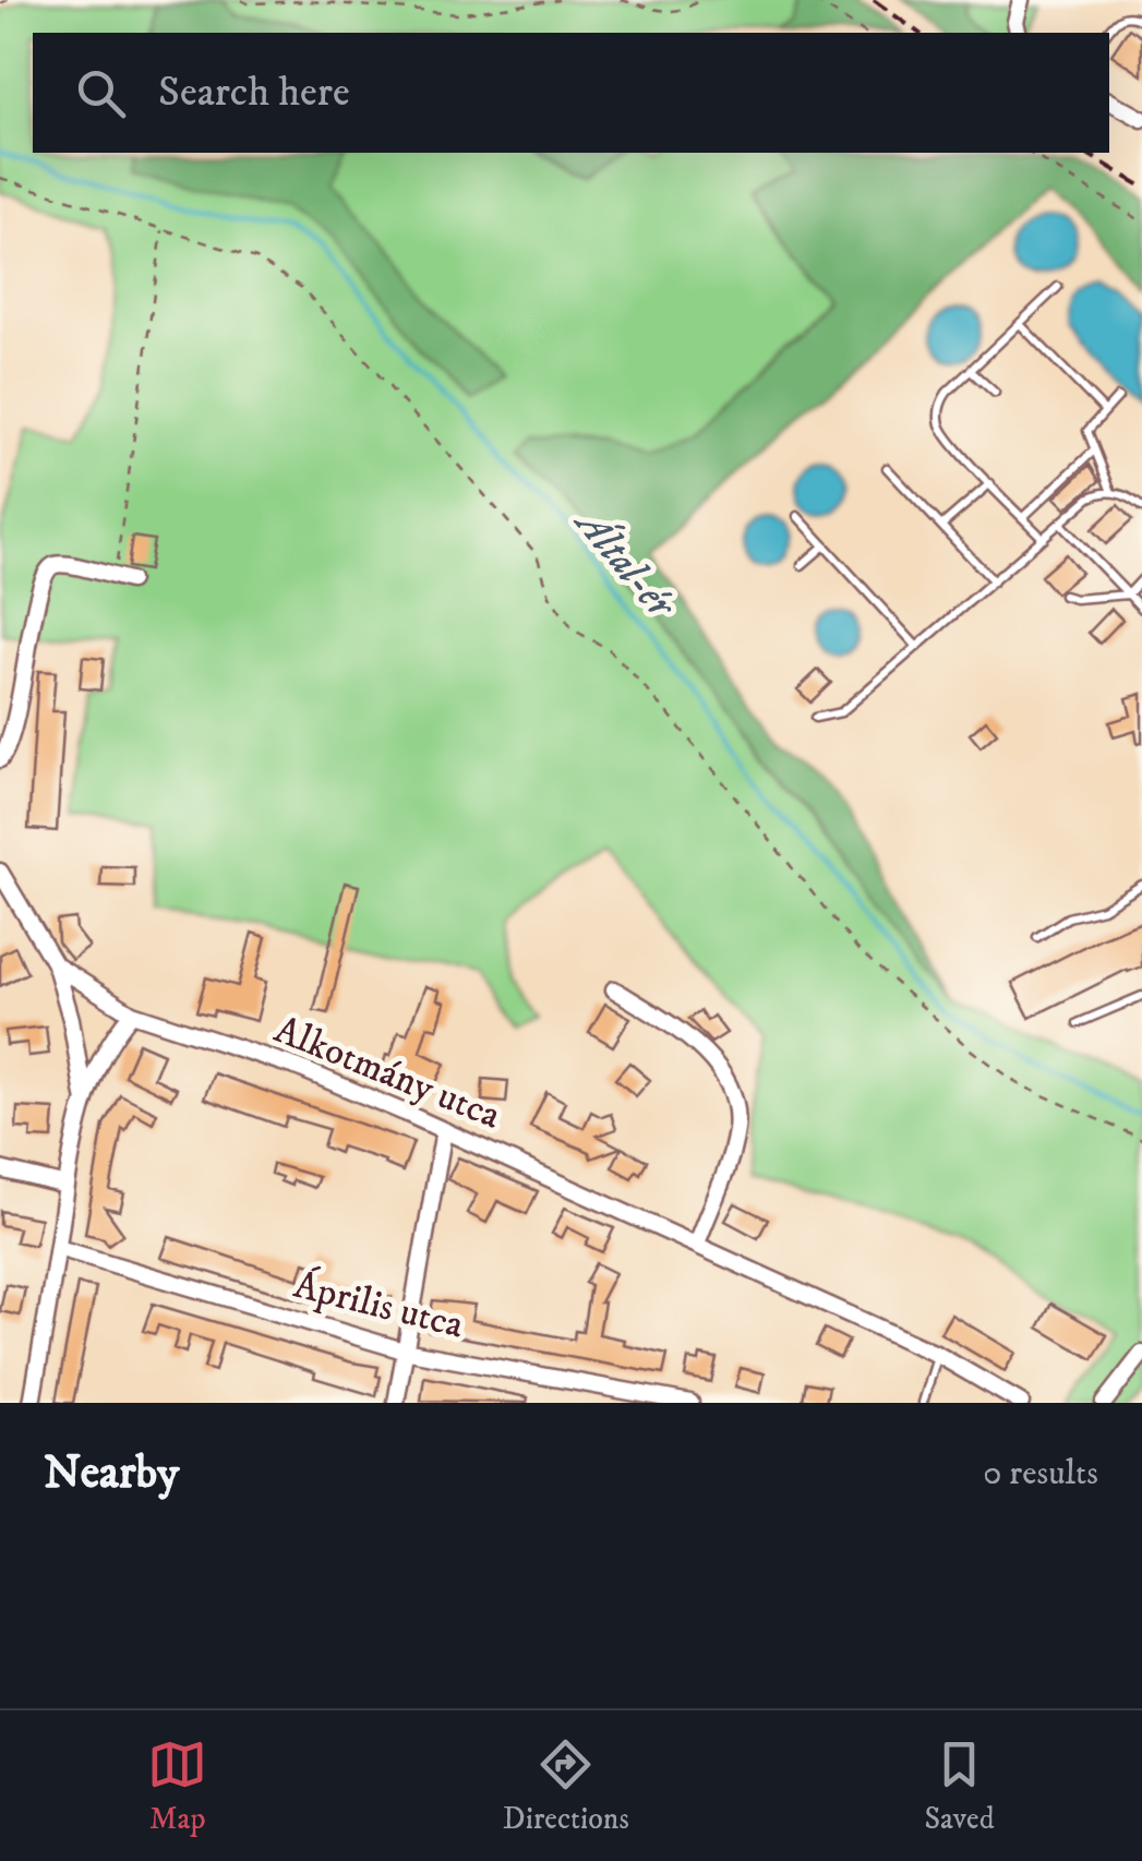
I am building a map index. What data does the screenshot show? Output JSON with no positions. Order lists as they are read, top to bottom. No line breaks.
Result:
{"streets":{"street":["Alkotmány utca","Április utca"]},"water":["Által-ér"],"page":{"search":"Search here","heading":["Nearby","0 results"],"nav":["Map","Directions","Saved"]}}
